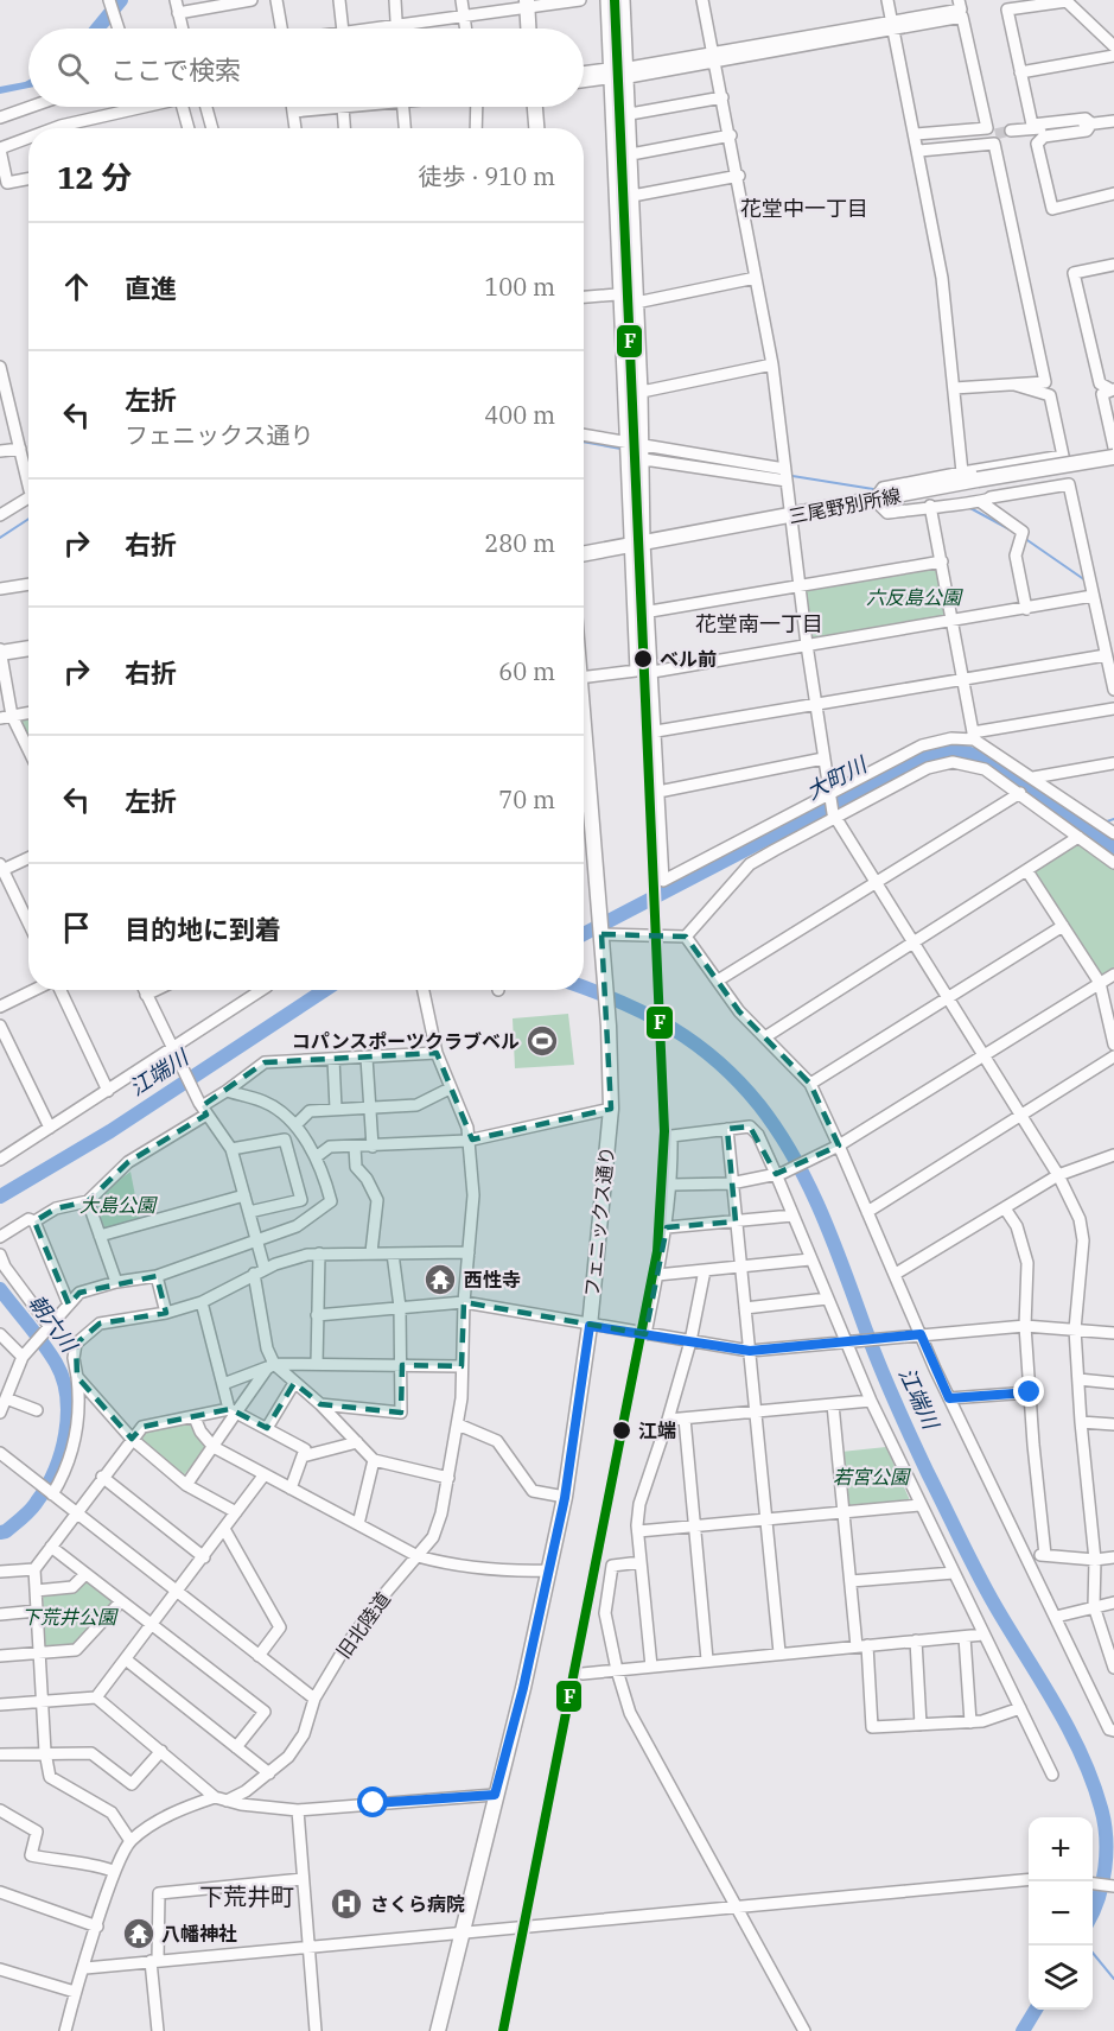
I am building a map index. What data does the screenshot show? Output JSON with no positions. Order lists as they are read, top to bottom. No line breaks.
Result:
{"streets":{"main road":["三尾野別所線","フェニックス通り"],"street":["旧北陸道"]},"districts":["花堂中一丁目","花堂南一丁目","下荒井町"],"water":["大町川","江端川","朝六川"],"parks":["六反島公園","大島公園","若宮公園","下荒井公園"],"places":{"other":["ベル前","江端"],"sports":["コパンスポーツクラブベル"],"temple":["西性寺","八幡神社"],"hospital":["さくら病院"]},"lines":["transit line F"],"page":{"search":"ここで検索","heading":["12 分","徒歩 · 910 m"],"list":[["直進","100 m"],["左折","フェニックス通り","400 m"],["右折","280 m"],["右折","60 m"],["左折","70 m"],"目的地に到着"],"map_buttons":["+","−"]}}
